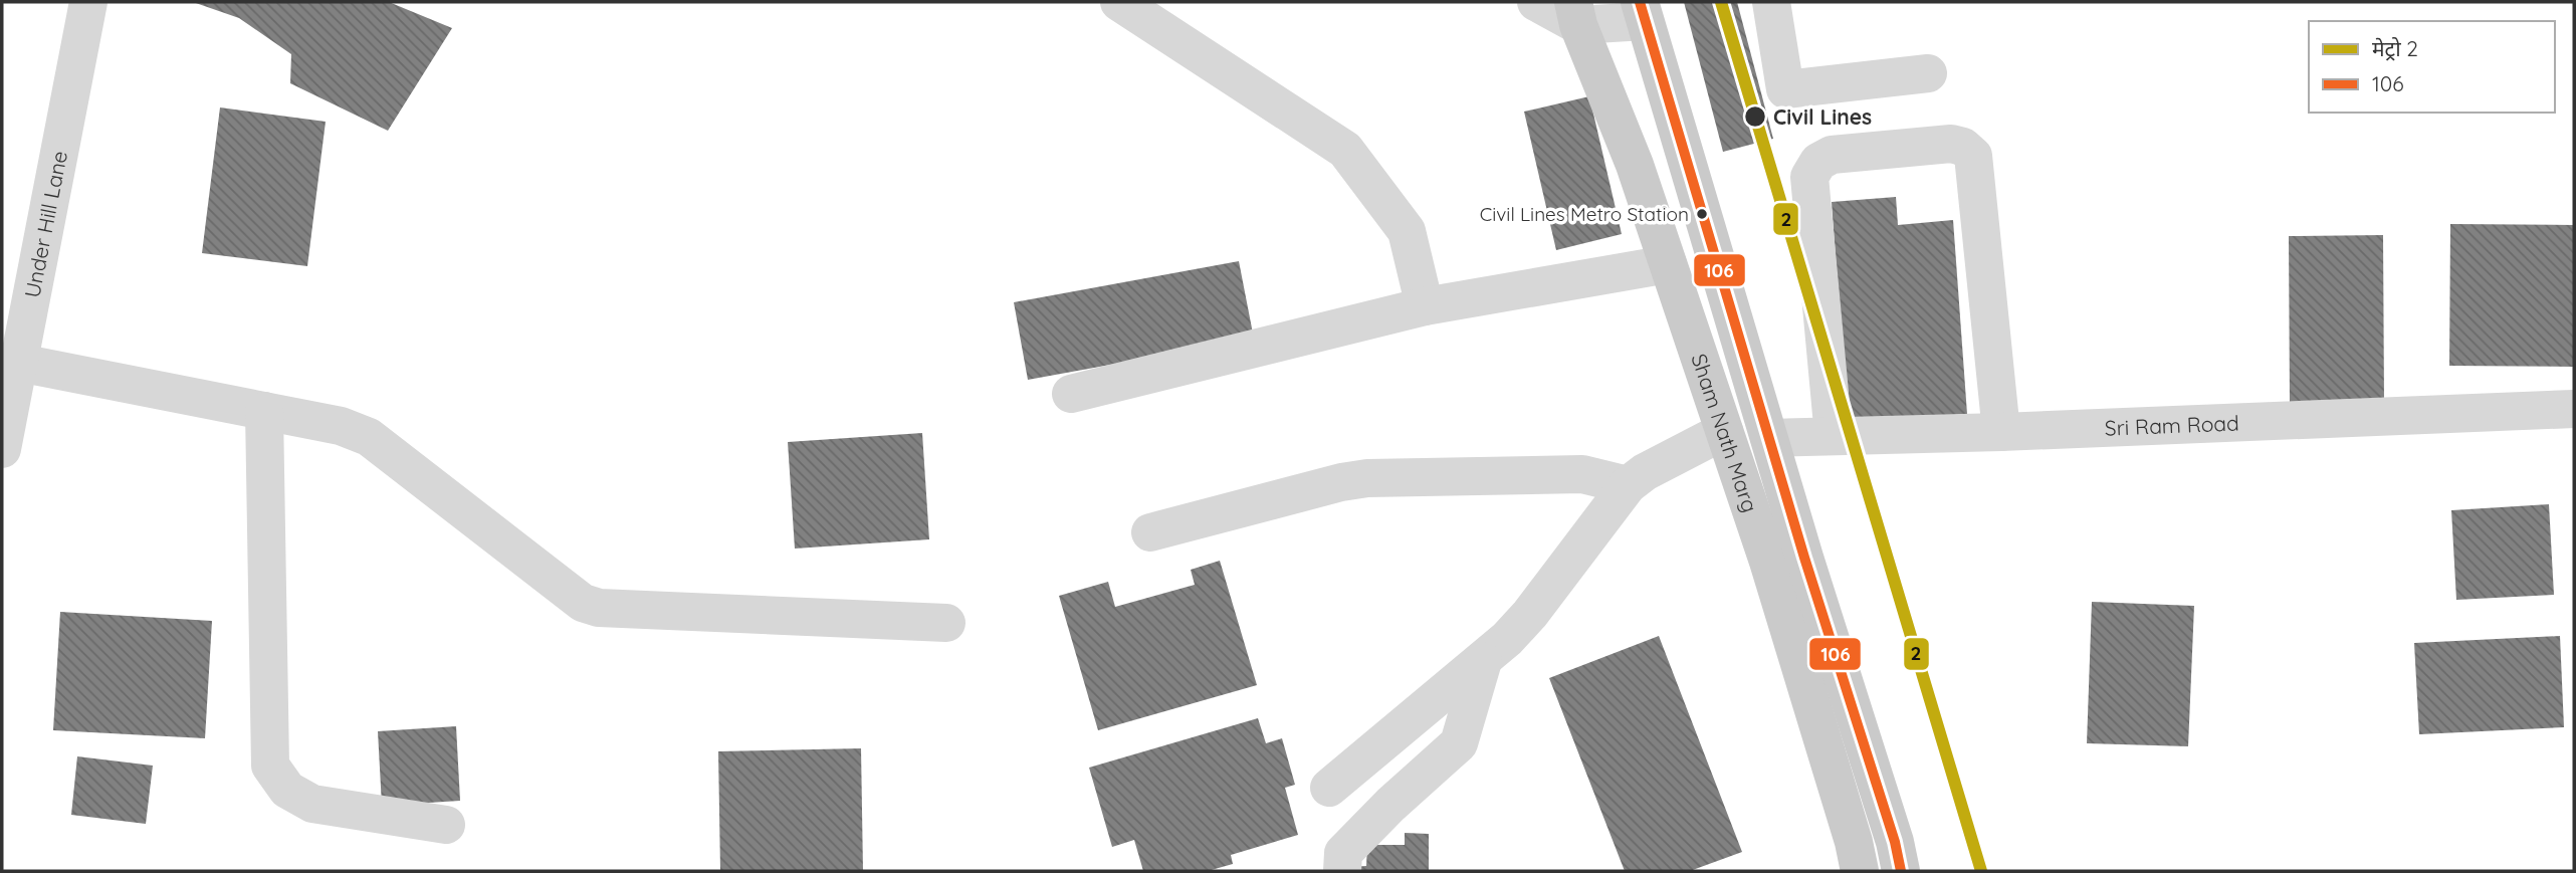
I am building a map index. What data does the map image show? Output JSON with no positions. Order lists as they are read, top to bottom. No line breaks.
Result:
{"streets":{"main road":["Sham Nath Marg"],"street":["Under Hill Lane","Sri Ram Road"]},"crossings":[["Sri Ram Road","Sham Nath Marg"]],"places":["Civil Lines","Civil Lines Metro Station"],"lines":["metro line 2","transit line 106"],"legend":["मेट्रो 2","106"]}
